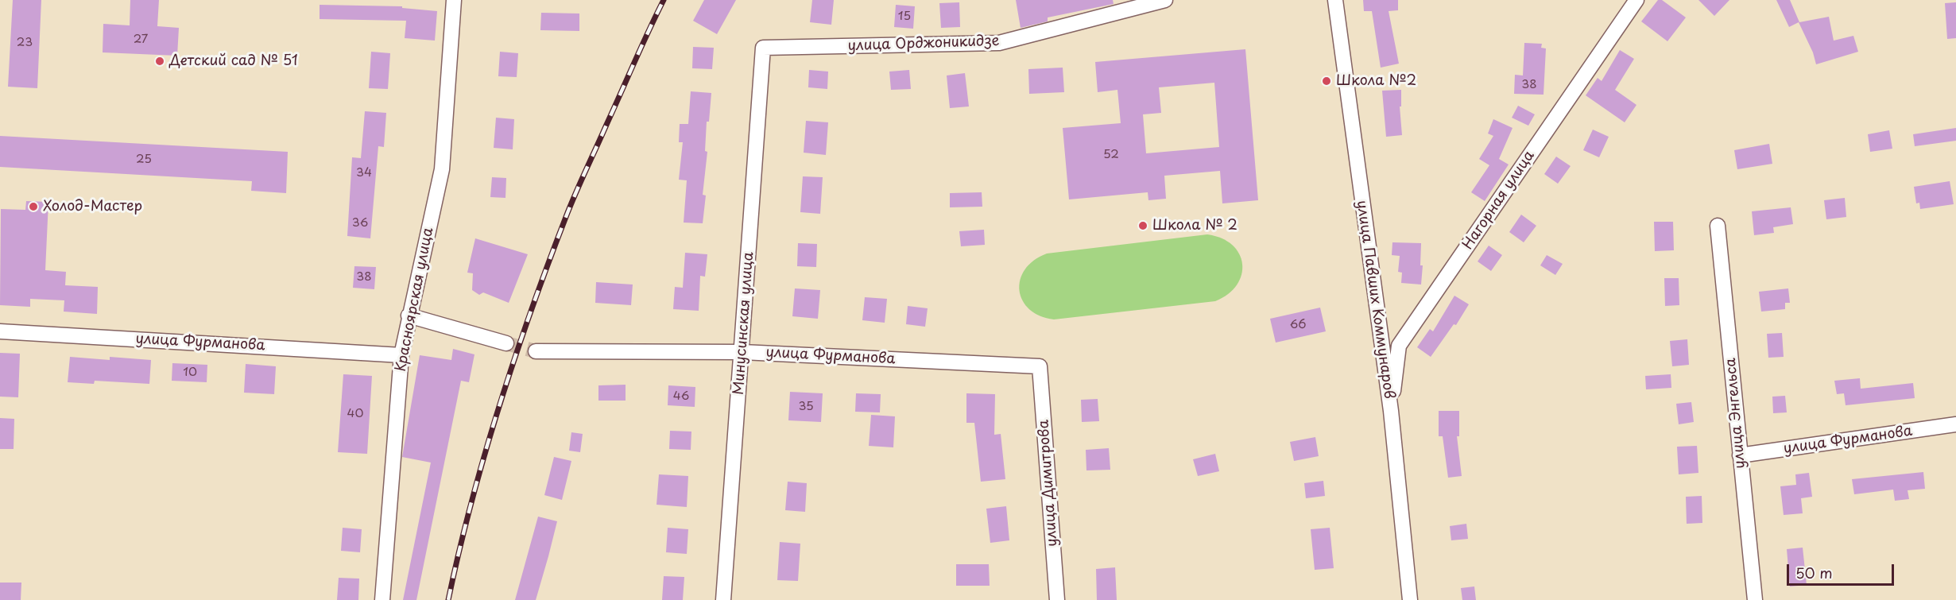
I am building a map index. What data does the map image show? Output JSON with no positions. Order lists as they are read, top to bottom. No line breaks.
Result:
{"streets":{"street":["улица Орджоникидзе","Нагорная улица","Красноярская улица","улица Павших Коммунаров","Минусинская улица","улица Фурманова","улица Энгельса","улица Димитрова"]},"crossings":[["улица Орджоникидзе","Минусинская улица"],["Нагорная улица","улица Павших Коммунаров"],["Красноярская улица","улица Фурманова"],["Минусинская улица","улица Фурманова"],["улица Фурманова","улица Энгельса"],["улица Фурманова","улица Димитрова"]],"places":["Детский сад № 51","Школа №2","Холод-Мастер","Школа № 2"],"house_numbers":["15","27","23","38","52","25","34","36","38","66","10","46","35","40"],"scale_bar":"50 m"}
